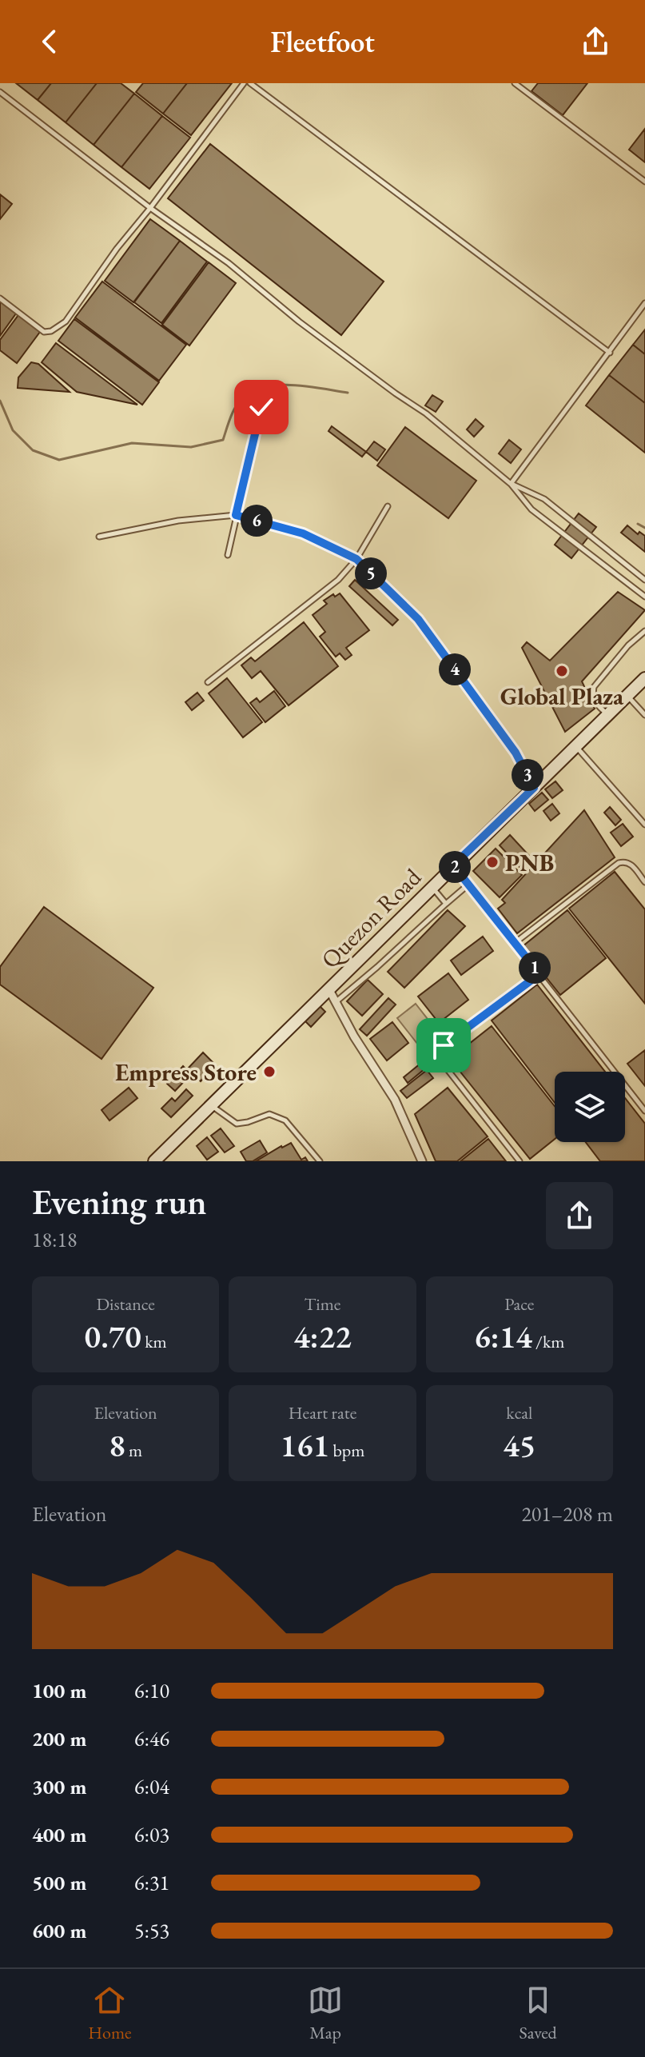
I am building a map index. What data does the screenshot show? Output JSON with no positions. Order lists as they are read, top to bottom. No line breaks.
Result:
{"streets":{"main road":["Quezon Road"]},"places":["Global Plaza","PNB","Empress Store"],"page":{"header":"Fleetfoot","pins":["6","5","4","3","2","1"],"heading":["Evening run","18:18"],"stats":[["Distance","0.70 km"],["Time","4:22"],["Pace","6:14 /km"],["Elevation","8 m"],["Heart rate","161 bpm"],["kcal","45"]],"chart":["Elevation","201–208 m"],"list":[{"name":"100 m","note":"6:10"},{"name":"200 m","note":"6:46"},{"name":"300 m","note":"6:04"},{"name":"400 m","note":"6:03"},{"name":"500 m","note":"6:31"},{"name":"600 m","note":"5:53"}],"tabs":["Home","Map","Saved"]}}
